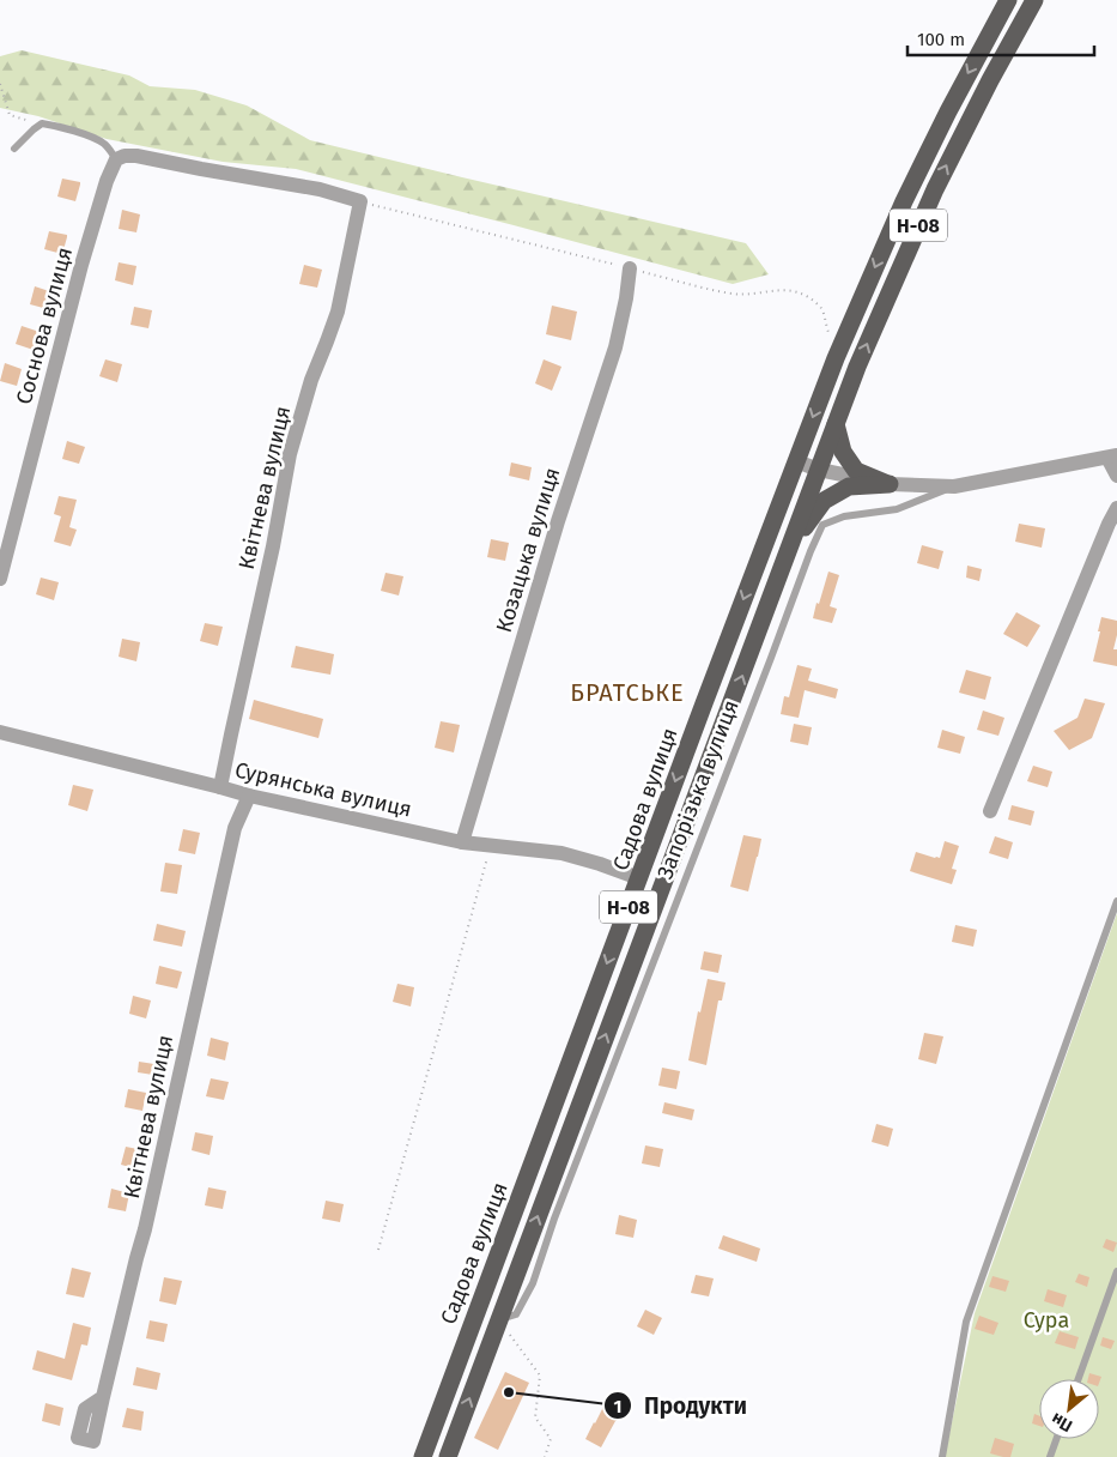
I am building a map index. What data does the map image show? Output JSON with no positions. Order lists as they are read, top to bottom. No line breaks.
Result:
{"streets":{"main road":["Н-08","Садова вулиця"],"street":["Соснова вулиця","Квітнева вулиця","Козацька вулиця","Сурянська вулиця"],"lane":["Запорізька вулиця"]},"crossings":[["Н-08","Запорізька вулиця"],["Н-08","Садова вулиця"],["Квітнева вулиця","Сурянська вулиця"],["Козацька вулиця","Сурянська вулиця"],["Сурянська вулиця","Садова вулиця"]],"districts":["БРАТСЬКЕ"],"parks":["Сура"],"places":["Продукти"],"scale_bar":"100 m","north":"bottom left"}
